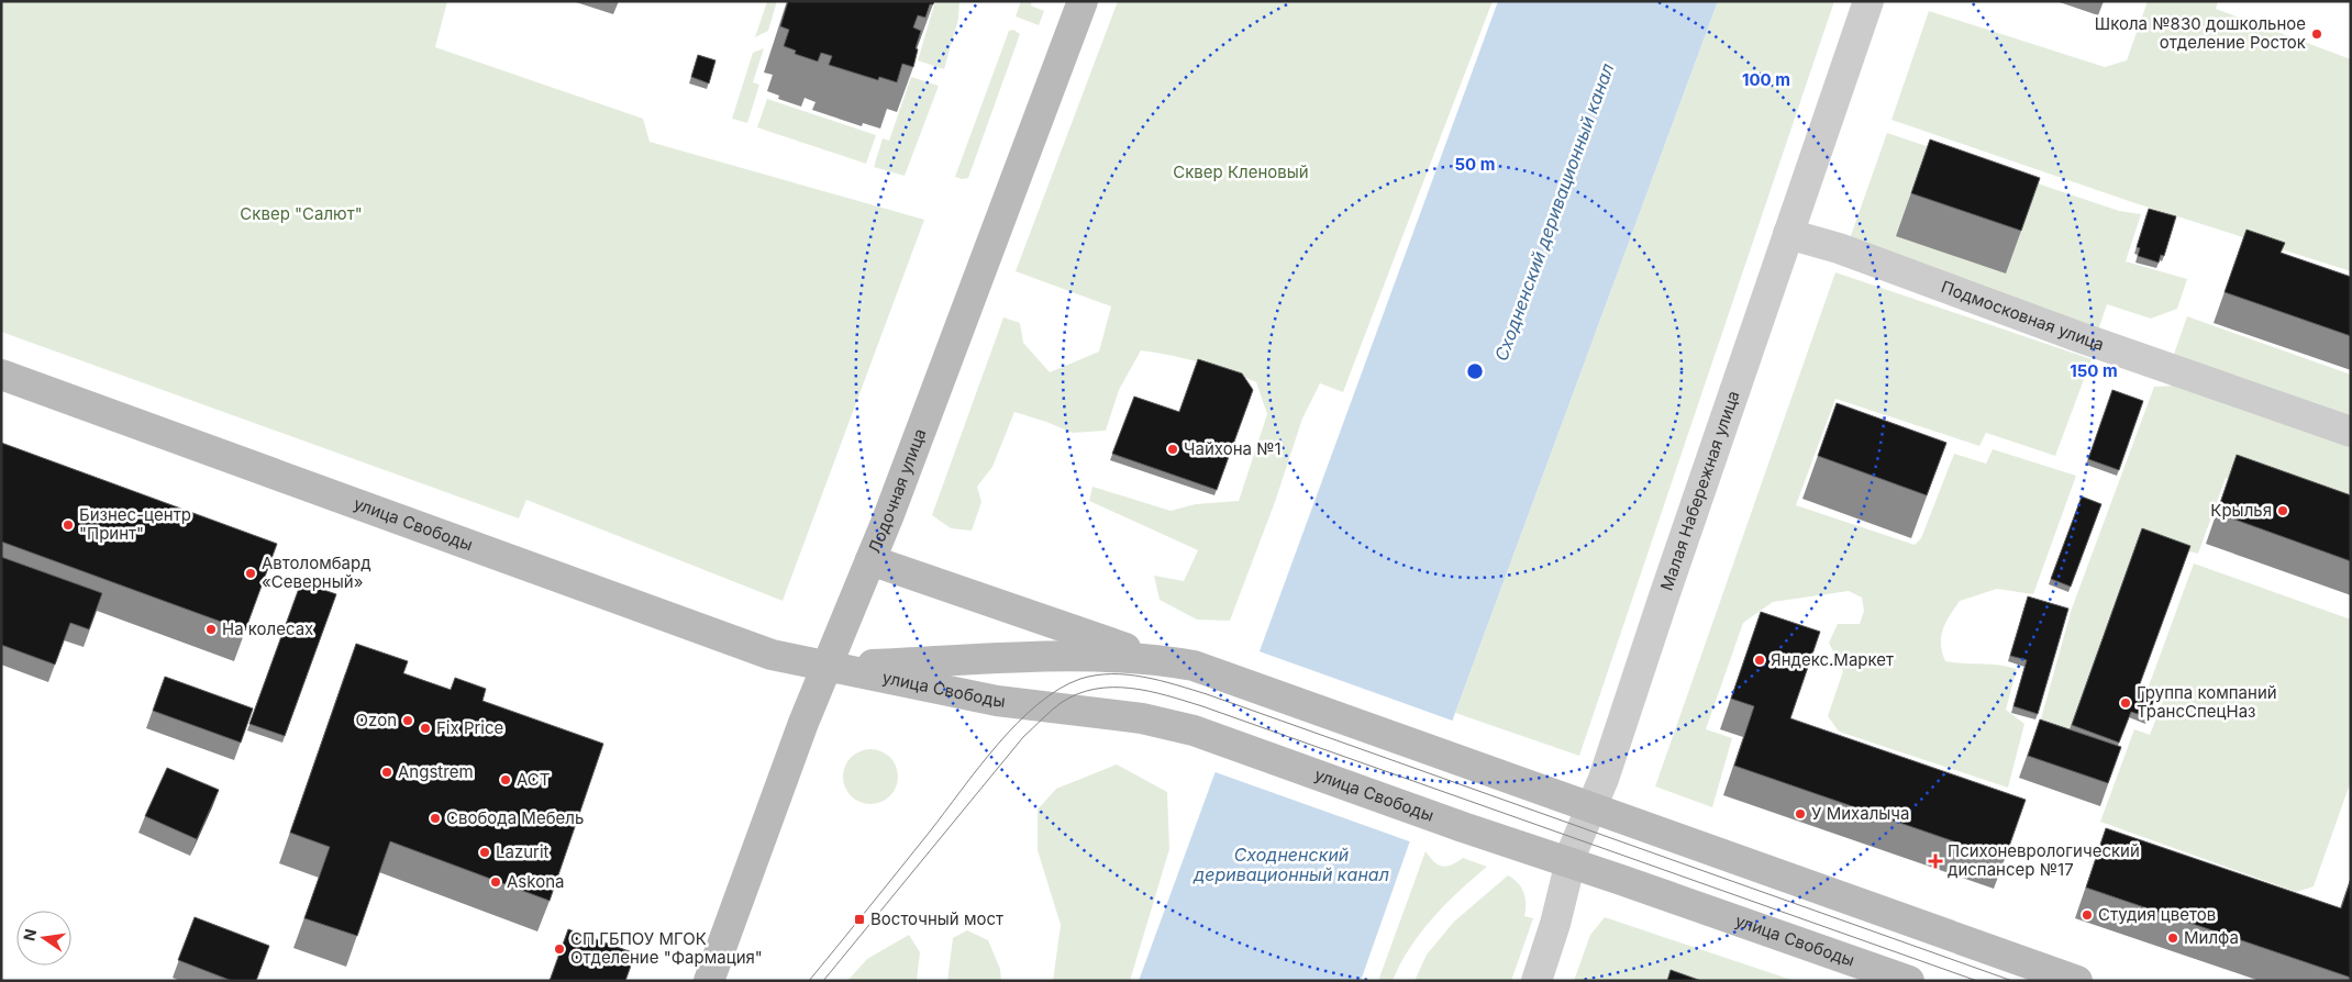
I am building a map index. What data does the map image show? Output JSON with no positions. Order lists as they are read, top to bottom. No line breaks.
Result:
{"streets":{"main road":["Лодочная улица","улица Свободы"],"street":["Подмосковная улица","Малая Набережная улица"]},"crossings":[["Подмосковная улица","Малая Набережная улица"],["Лодочная улица","улица Свободы"],["Малая Набережная улица","улица Свободы"]],"water":["Сходненский деривационный канал"],"parks":["Сквер Кленовый","Сквер \"Салют\""],"places":{"other":["Школа №830 дошкольное отделение Росток","Чайхона №1","Крылья","Бизнес-центр \"Принт\"","Автоломбард «Северный»","На колесах","Яндекс.Маркет","Группа компаний ТрансСпецНаз","Ozon","Fix Price","Angstrem","АСТ","У Михалыча","Свобода Мебель","Lazurit","Askona","Студия цветов","Милфа","СП ГБПОУ МГОК Отделение \"Фармация\""],"health":["Психоневрологический диспансер №17"],"transit":["Восточный мост"]},"north":"left","rings":["100 m","50 m","150 m"]}
